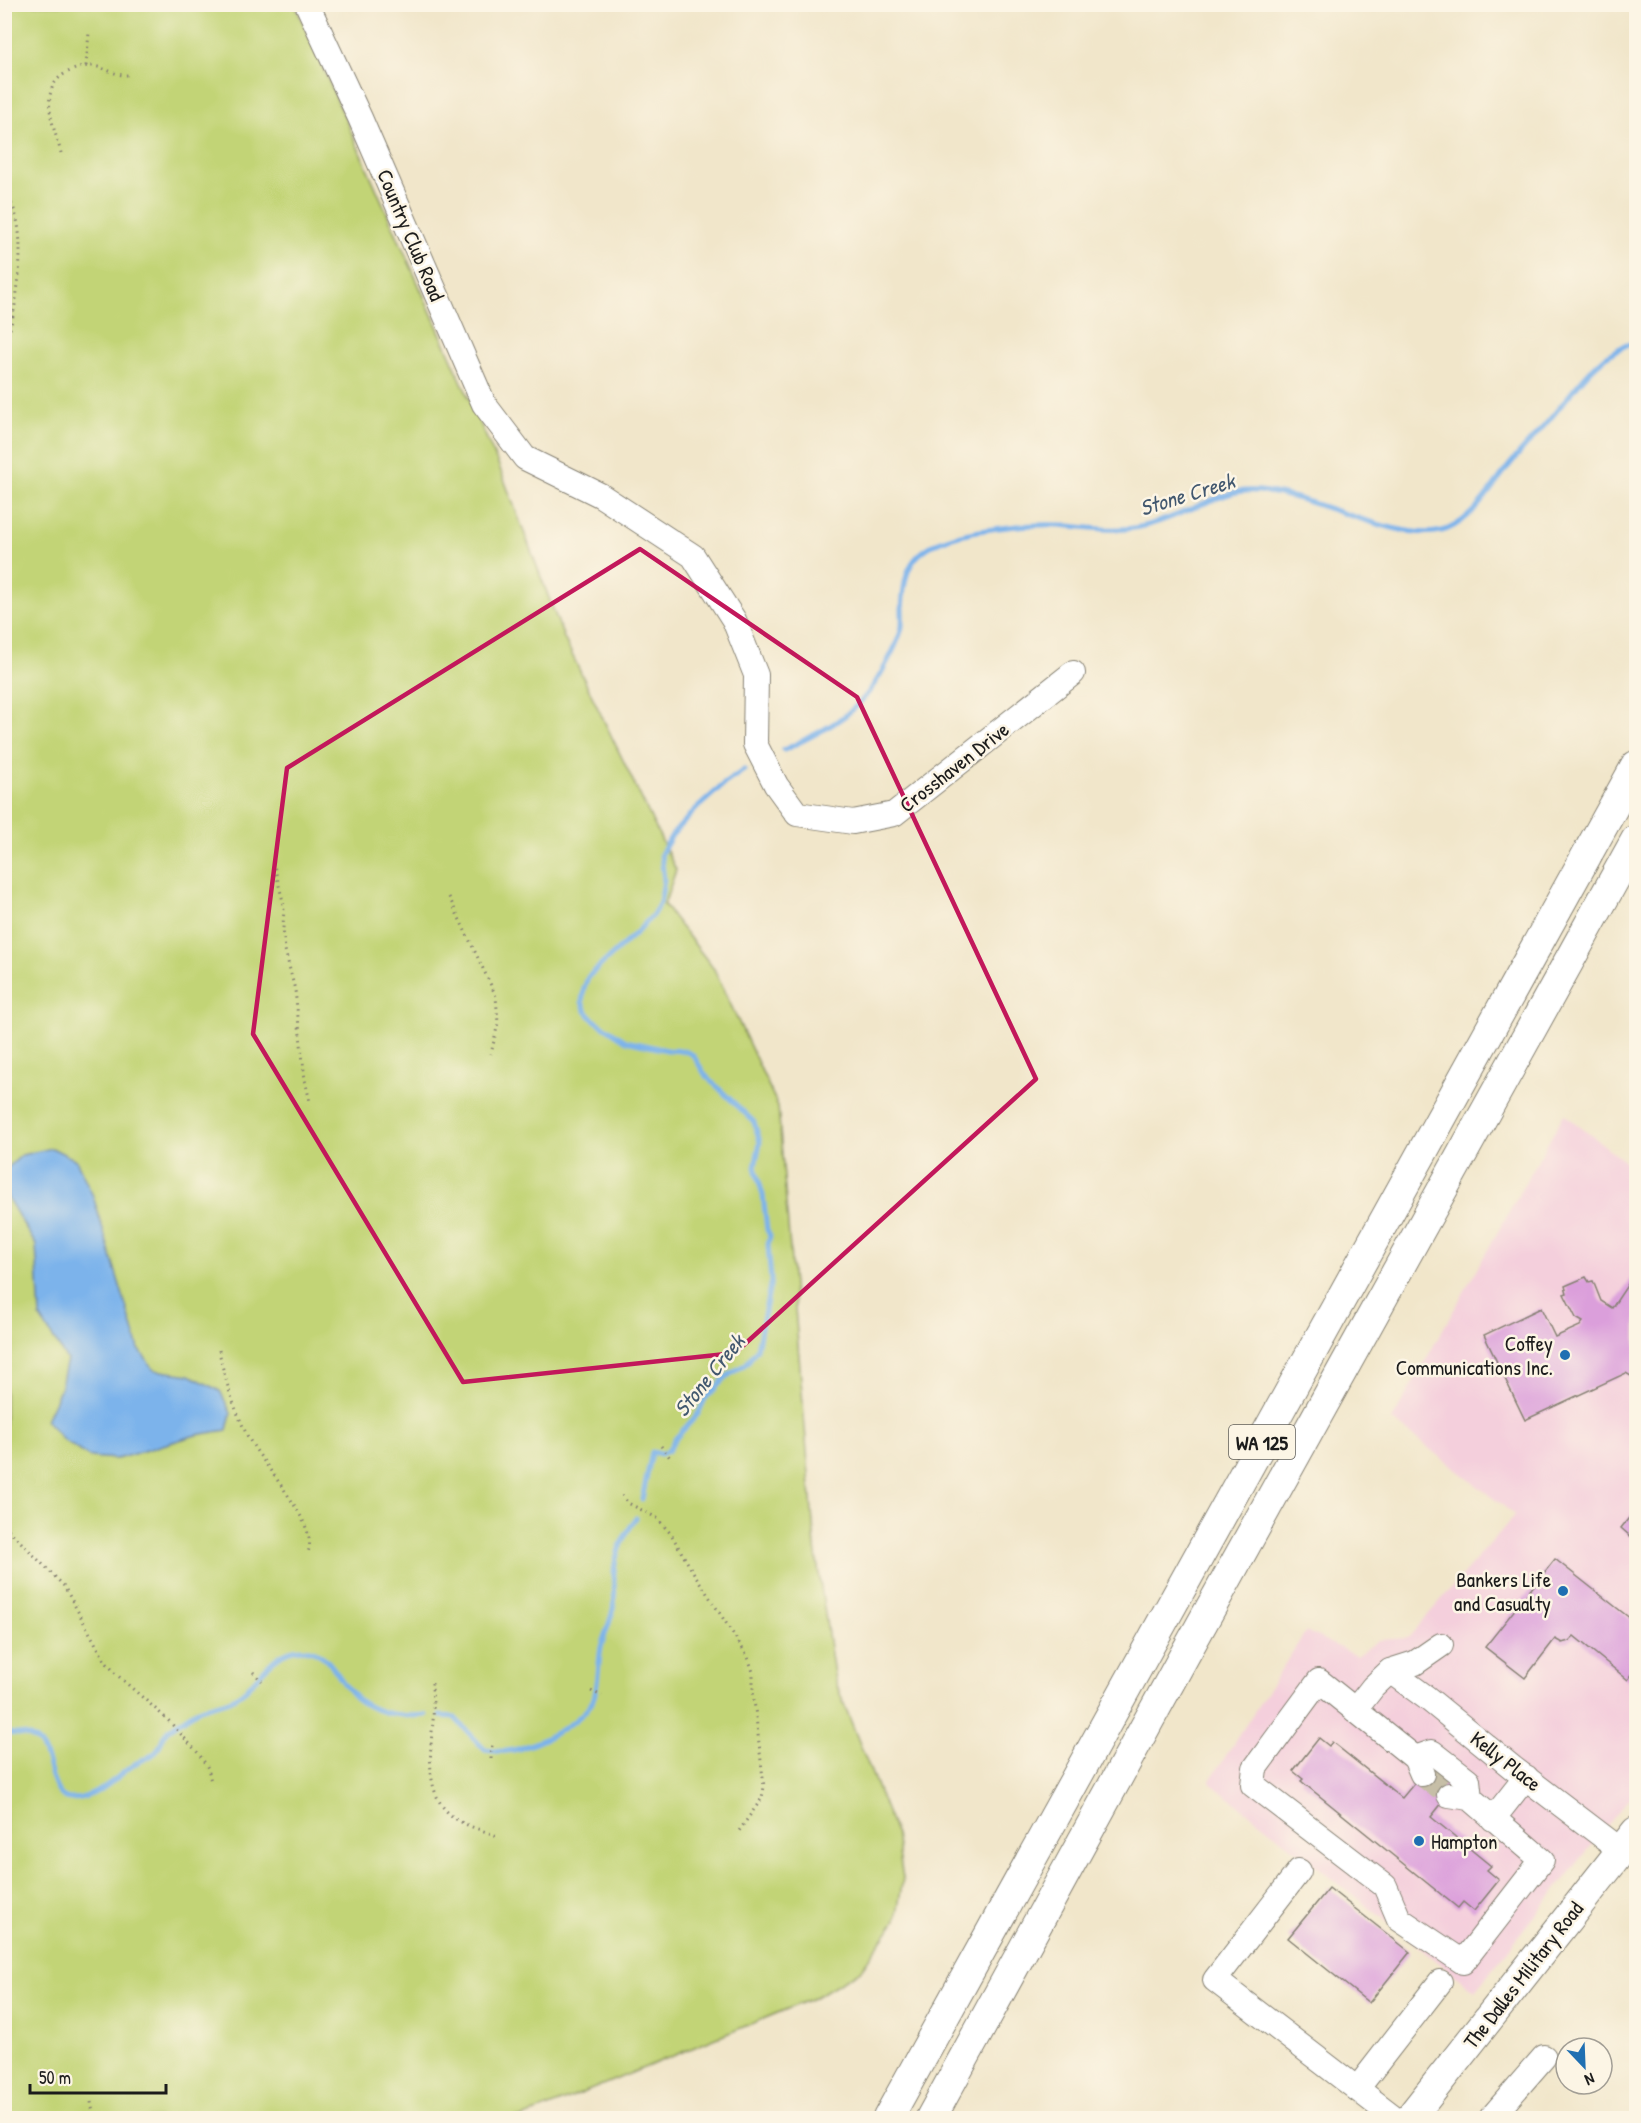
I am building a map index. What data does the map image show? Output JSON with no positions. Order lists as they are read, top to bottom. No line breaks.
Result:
{"streets":{"main road":["WA 125","The Dalles Military Road"],"street":["Country Club Road","Crosshaven Drive","Kelly Place"]},"crossings":[["Country Club Road","Crosshaven Drive"],["Kelly Place","The Dalles Military Road"]],"water":["Stone Creek"],"places":["Coffey Communications Inc.","Bankers Life and Casualty","Hampton"],"scale_bar":"50 m","north":"bottom right"}
